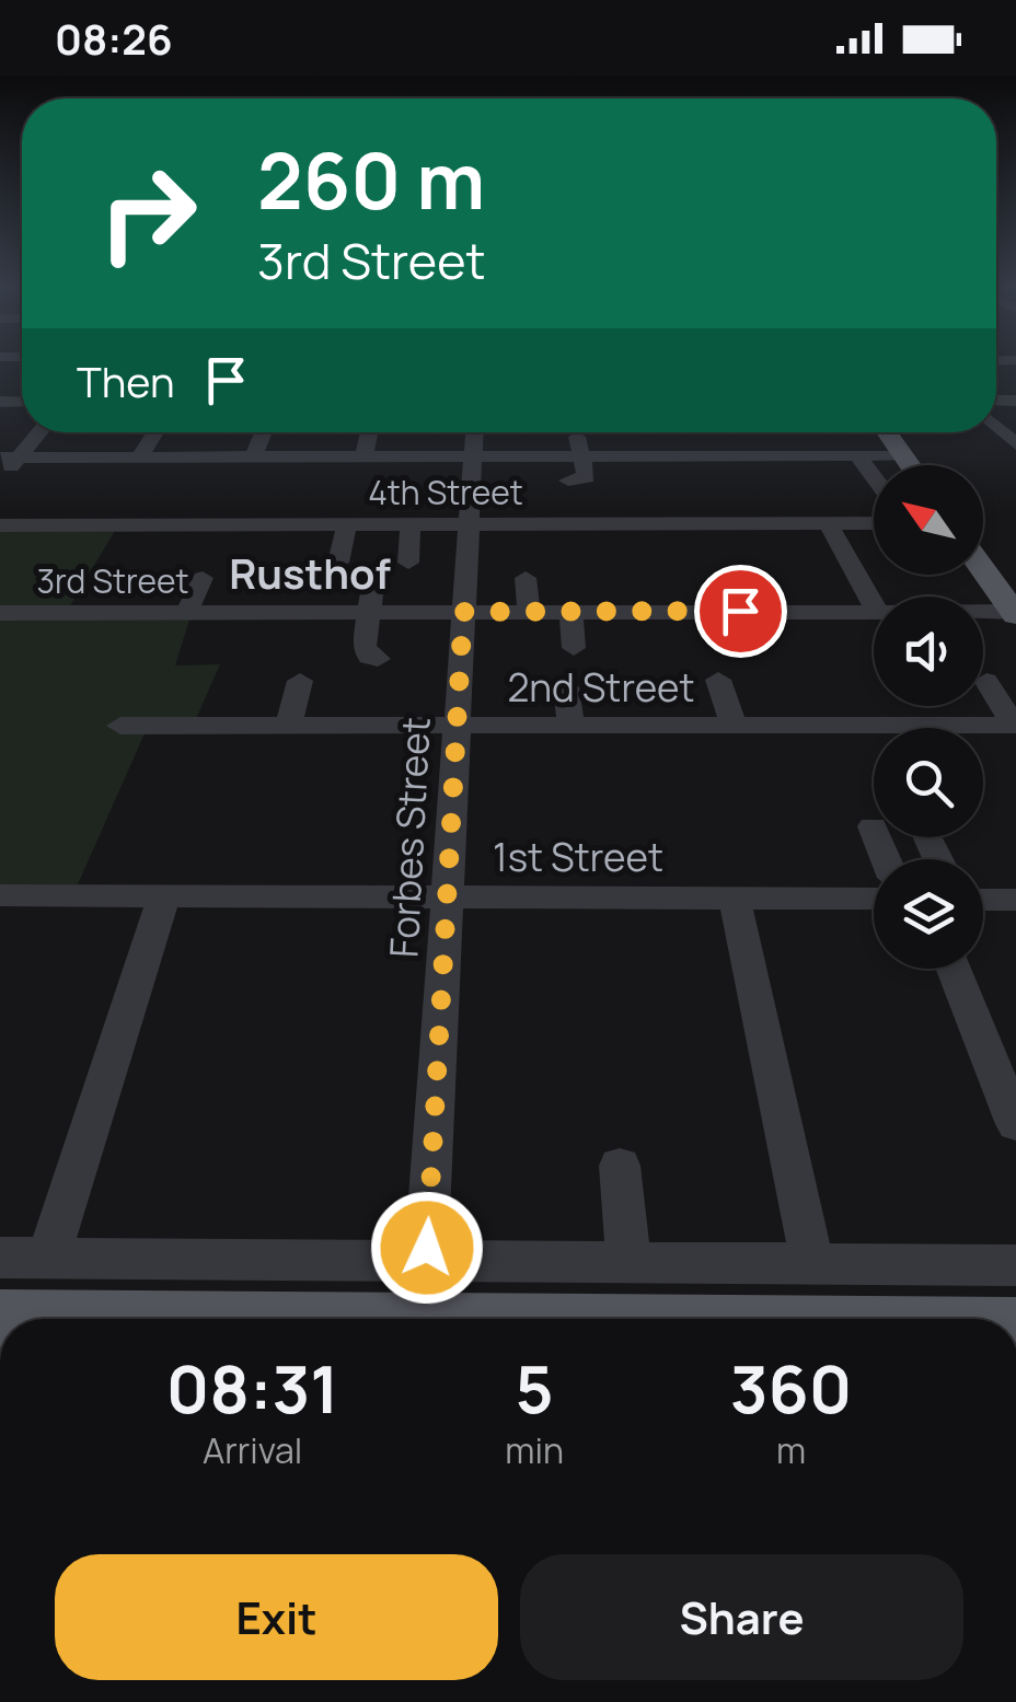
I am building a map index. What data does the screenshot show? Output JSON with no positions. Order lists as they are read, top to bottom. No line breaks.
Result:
{"streets":{"street":["4th Street","3rd Street","2nd Street","Forbes Street","1st Street"]},"crossings":[["4th Street","Forbes Street"],["3rd Street","Forbes Street"],["2nd Street","Forbes Street"],["Forbes Street","1st Street"]],"districts":["Rusthof"],"north":"top left","page":{"status":"08:26","turn":["260 m","3rd Street"],"then":"Then","eta":["08:31","Arrival","5","min","360","m"],"buttons":["Exit","Share"]}}
